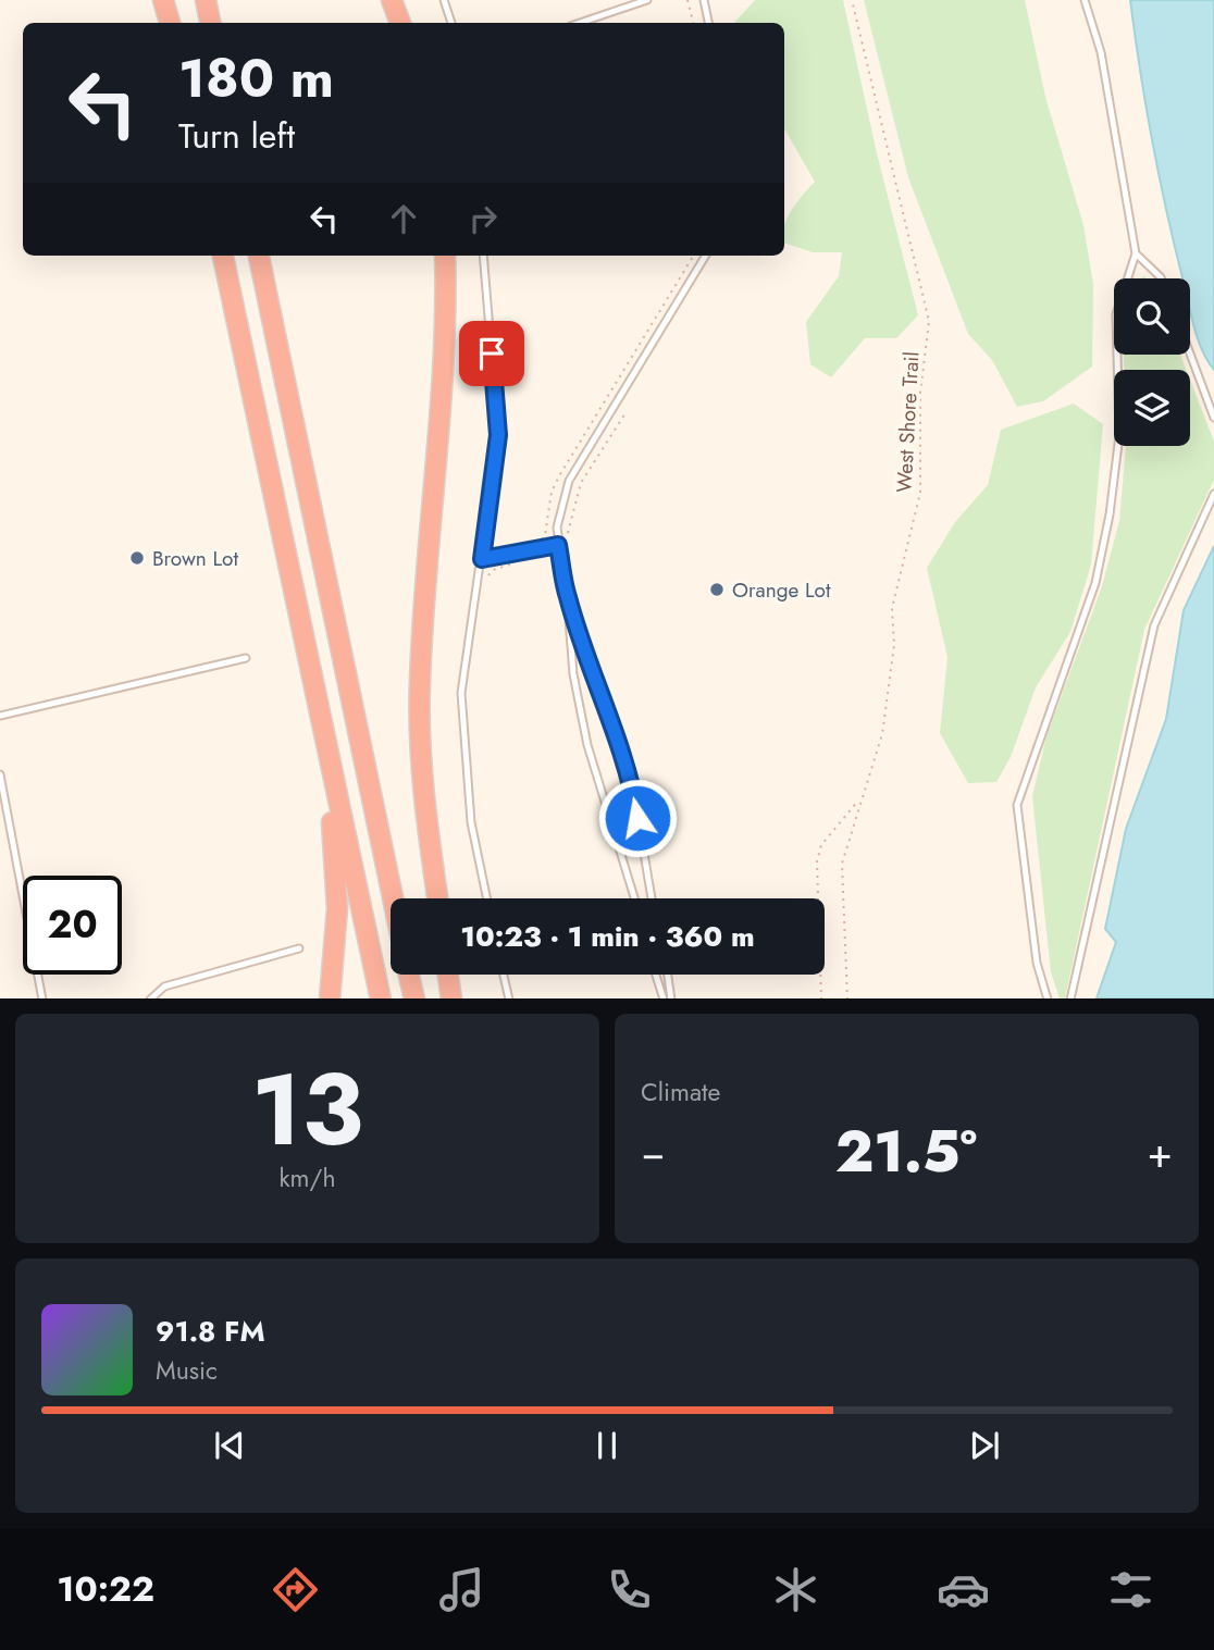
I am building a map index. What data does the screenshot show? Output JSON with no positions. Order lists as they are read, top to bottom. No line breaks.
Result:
{"streets":{"path":["West Shore Trail"]},"places":["Brown Lot","Orange Lot"],"page":{"turn":["180 m","Turn left"],"limit":"20","trip":"10:23 · 1 min · 360 m","tile":[["13","km/h"],"Climate"],"heat":["−","21.5°","+"],"song":["91.8 FM","Music"],"tabs":"10:22"}}
